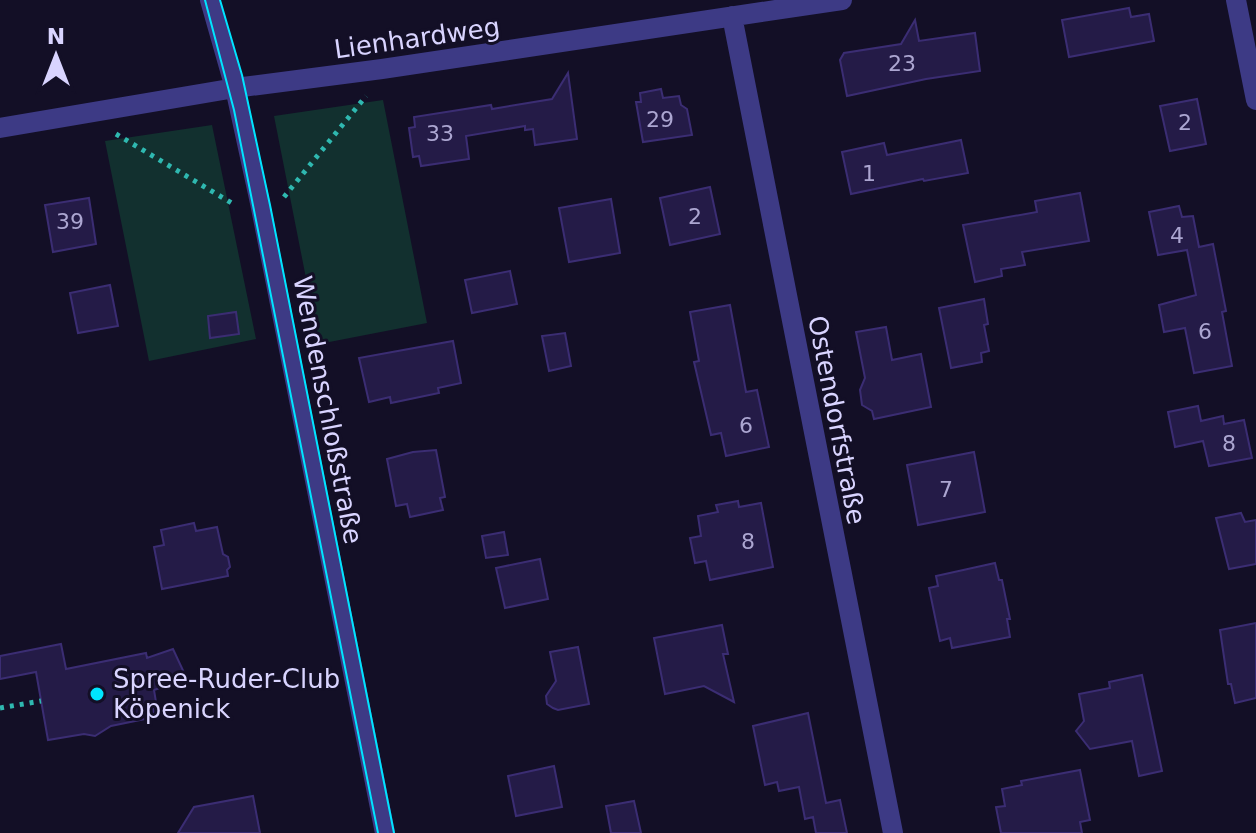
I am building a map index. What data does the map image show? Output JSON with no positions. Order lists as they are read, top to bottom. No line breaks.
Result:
{"streets":{"street":["Lienhardweg","Wendenschloßstraße","Ostendorfstraße"]},"crossings":[["Lienhardweg","Wendenschloßstraße"],["Lienhardweg","Ostendorfstraße"]],"places":["Spree-Ruder-Club Köpenick"],"house_numbers":["23","29","2","33","1","2","39","4","6","6","8","7","8"],"north":"top"}
